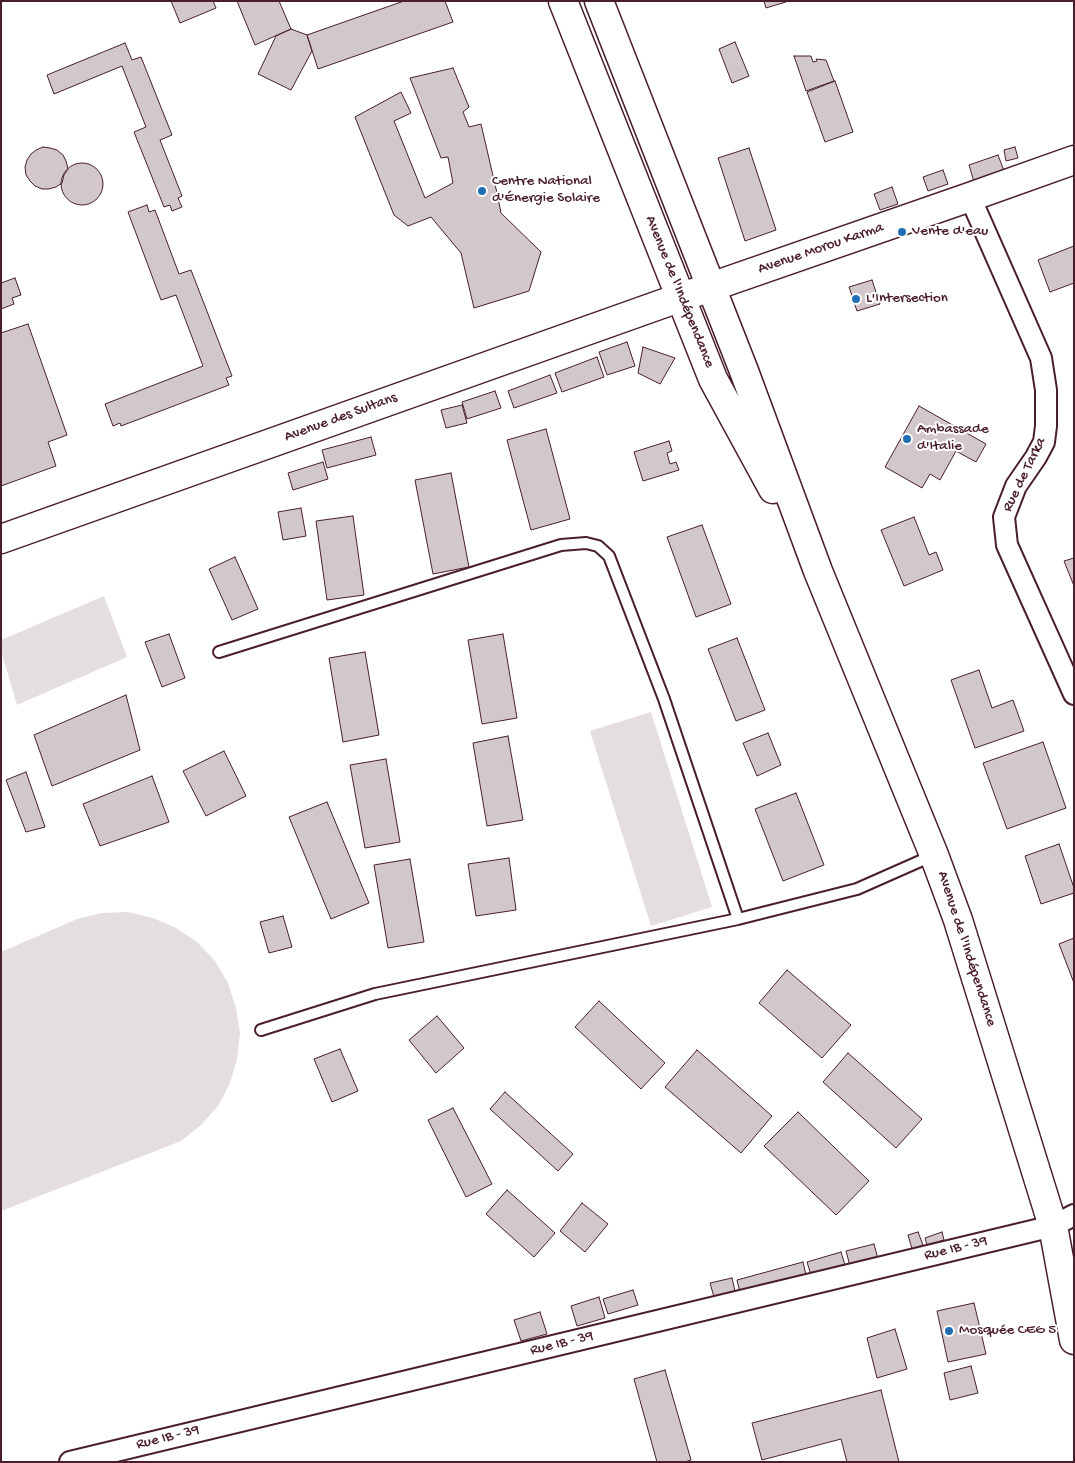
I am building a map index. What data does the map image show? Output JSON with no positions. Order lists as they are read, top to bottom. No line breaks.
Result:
{"streets":{"main road":["Avenue Morou Karma","Avenue de l'Indépendance","Avenue des Sultans"],"street":["Rue de Tarka","Rue IB - 39"]},"crossings":[["Avenue Morou Karma","Avenue de l'Indépendance"],["Avenue Morou Karma","Avenue des Sultans"],["Avenue Morou Karma","Rue de Tarka"],["Avenue de l'Indépendance","Avenue des Sultans"],["Avenue de l'Indépendance","Rue IB - 39"]],"places":["Centre National d'Énergie Solaire","Vente d'eau","L'Intersection","Ambassade d'Italie","Mosquée CEG 5"]}
